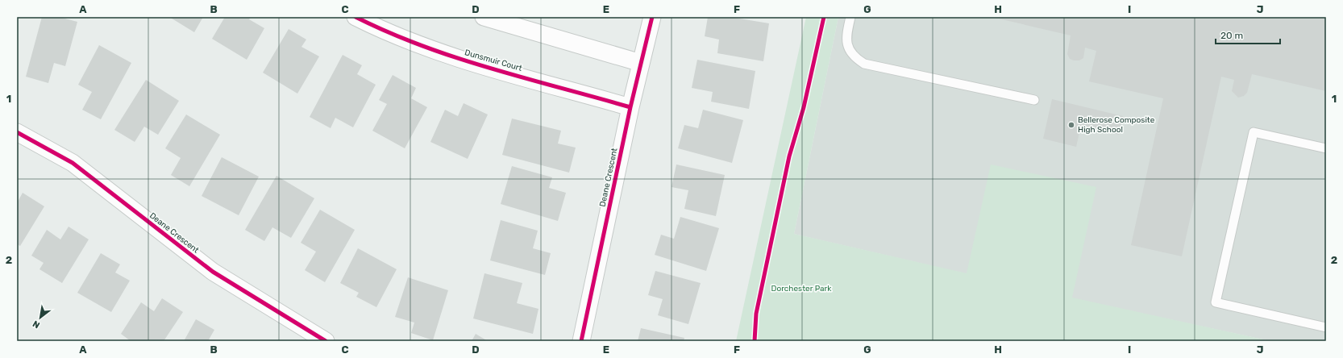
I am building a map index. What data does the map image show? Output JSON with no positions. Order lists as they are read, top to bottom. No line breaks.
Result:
{"streets":{"street":["Dunsmuir Court","Deane Crescent"]},"crossings":[["Dunsmuir Court","Deane Crescent"]],"parks":["Dorchester Park"],"places":["Bellerose Composite High School"],"scale_bar":"20 m","north":"bottom left","grid":{"columns":["A","B","C","D","E","F","G","H","I","J"],"rows":["1","2"]}}
